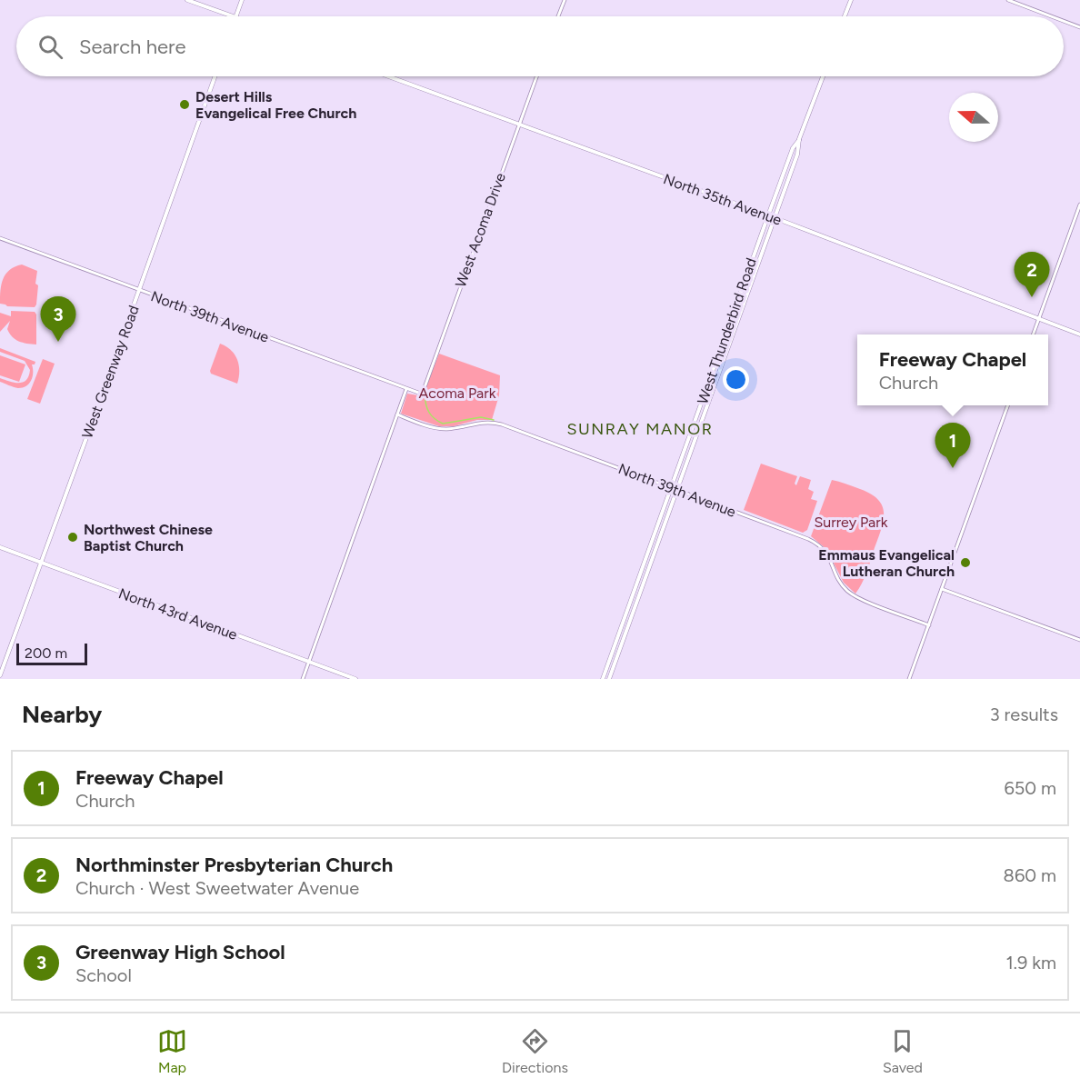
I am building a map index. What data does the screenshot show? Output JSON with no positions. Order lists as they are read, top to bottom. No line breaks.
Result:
{"streets":{"main road":["North 35th Avenue","West Thunderbird Road","West Greenway Road","North 43rd Avenue"],"street":["West Acoma Drive","North 39th Avenue"]},"crossings":[["North 35th Avenue","West Acoma Drive"],["North 35th Avenue","West Thunderbird Road"],["West Acoma Drive","North 39th Avenue"],["North 39th Avenue","West Thunderbird Road"],["North 39th Avenue","West Greenway Road"],["West Greenway Road","North 43rd Avenue"]],"districts":["SUNRAY MANOR"],"parks":["Acoma Park","Surrey Park"],"places":["Desert Hills Evangelical Free Church","Northwest Chinese Baptist Church","Emmaus Evangelical Lutheran Church"],"scale_bar":"200 m","north":"left","page":{"search":"Search here","pins":["2","3","1"],"popup":["Freeway Chapel","Church"],"scale":"200 m","heading":["Nearby","3 results"],"list":[{"mark":"1","name":"Freeway Chapel","note":"Church","value":"650 m"},{"mark":"2","name":"Northminster Presbyterian Church","note":"Church · West Sweetwater Avenue","value":"860 m"},{"mark":"3","name":"Greenway High School","note":"School","value":"1.9 km"}],"nav":["Map","Directions","Saved"]}}
